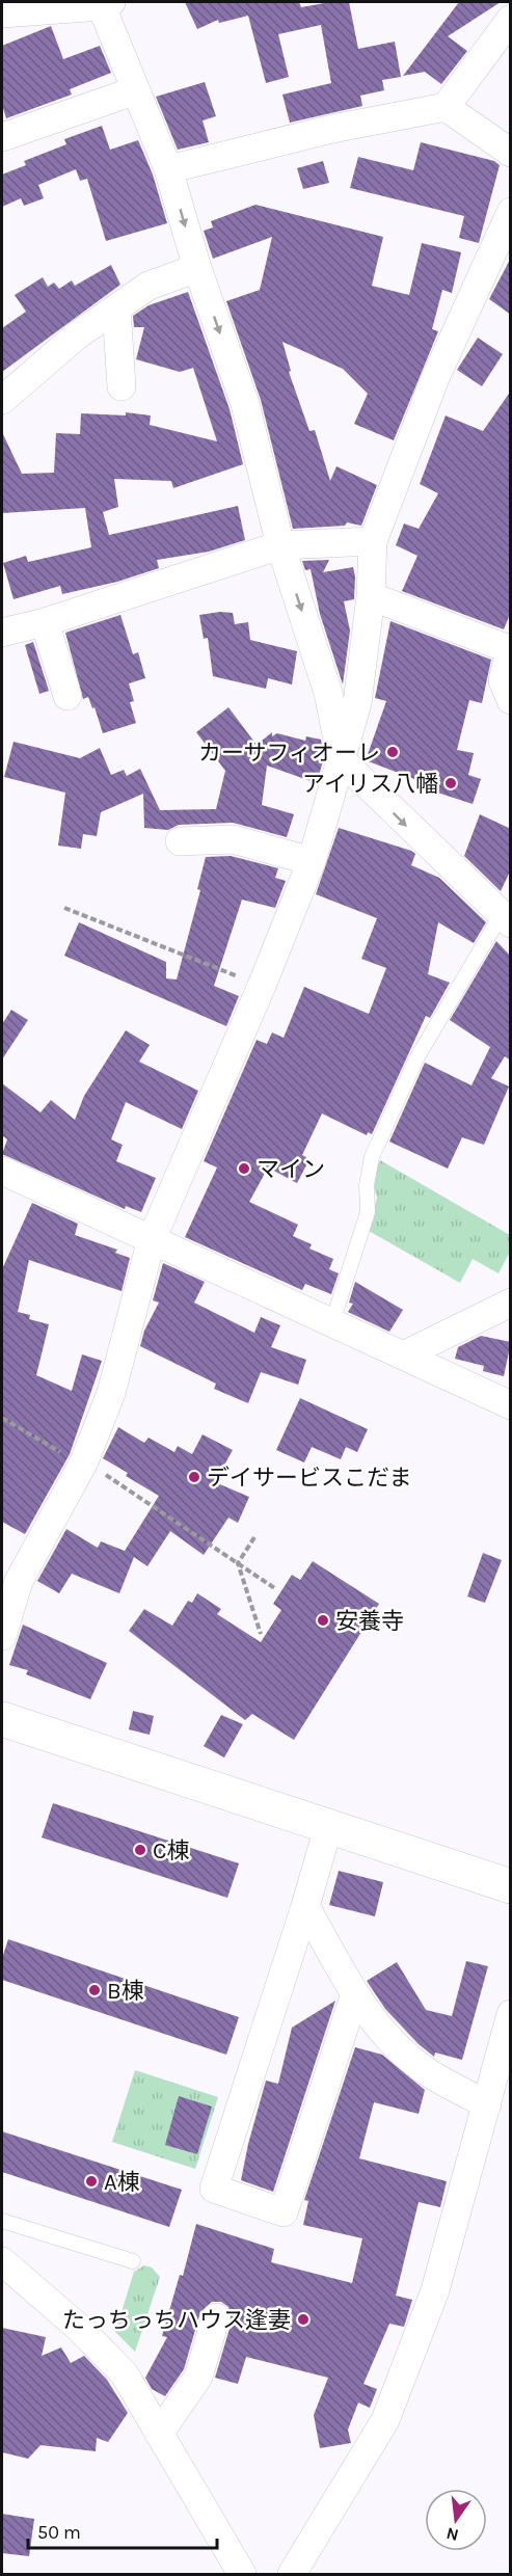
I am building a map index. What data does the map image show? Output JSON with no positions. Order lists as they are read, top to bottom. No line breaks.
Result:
{"places":["カーサフィオーレ","アイリス八幡","マイン","デイサービスこだま","安養寺","C棟","B棟","A棟","たっちっちハウス逢妻"],"scale_bar":"50 m","north":"bottom"}
